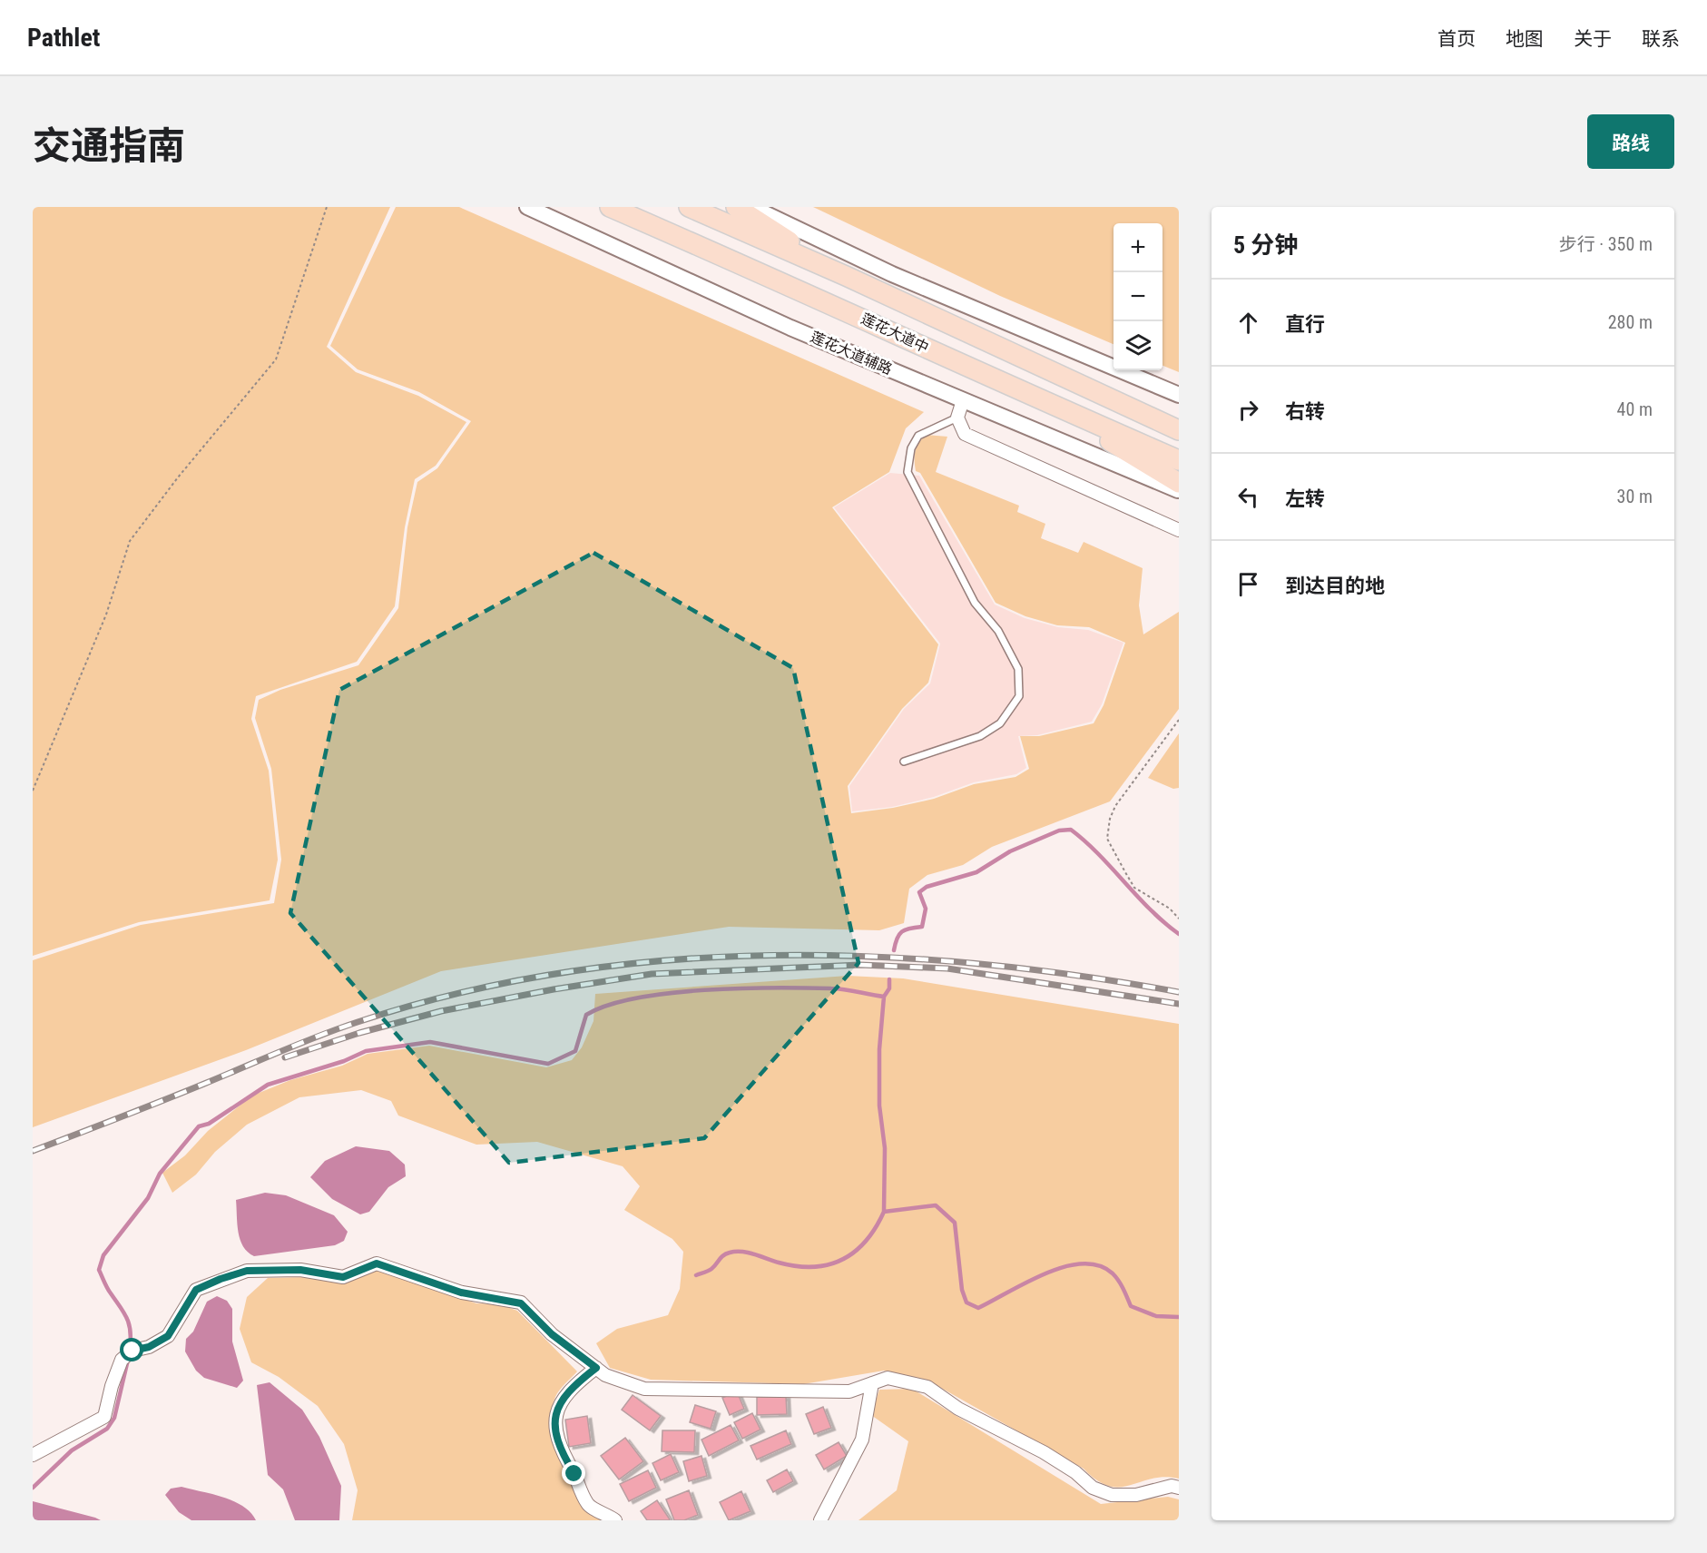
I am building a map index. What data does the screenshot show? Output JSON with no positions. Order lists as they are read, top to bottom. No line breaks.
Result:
{"streets":{"main road":["莲花大道中"],"street":["莲花大道辅路"]},"page":{"header":"Pathlet","nav":["首页","地图","关于","联系"],"title":"交通指南","buttons":"路线","heading":["5 分钟","步行 · 350 m"],"map_buttons":["+","−"],"list":[["直行","280 m"],["右转","40 m"],["左转","30 m"],"到达目的地"]}}
